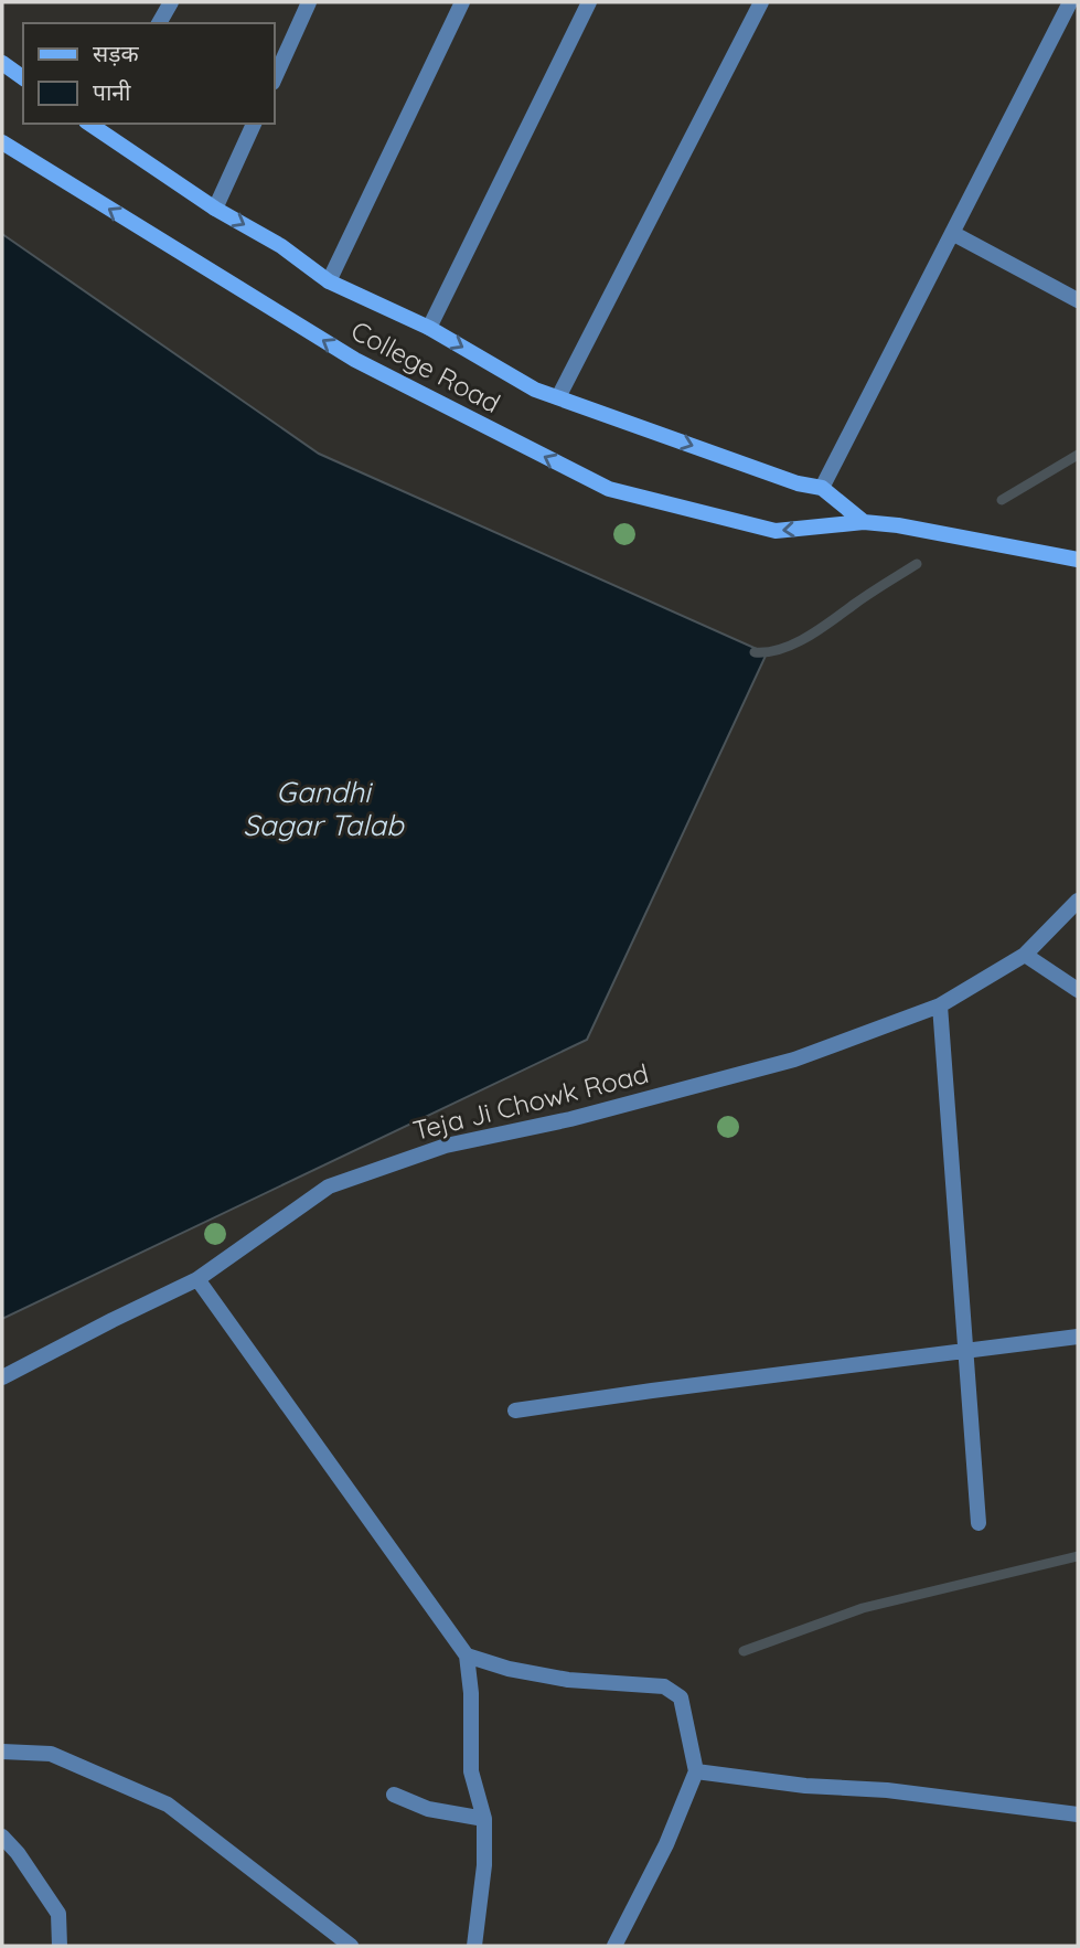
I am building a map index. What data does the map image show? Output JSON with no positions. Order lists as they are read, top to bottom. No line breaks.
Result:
{"streets":{"main road":["College Road"],"street":["Teja Ji Chowk Road"]},"water":["Gandhi Sagar Talab"],"legend":["सड़क","पानी"]}
